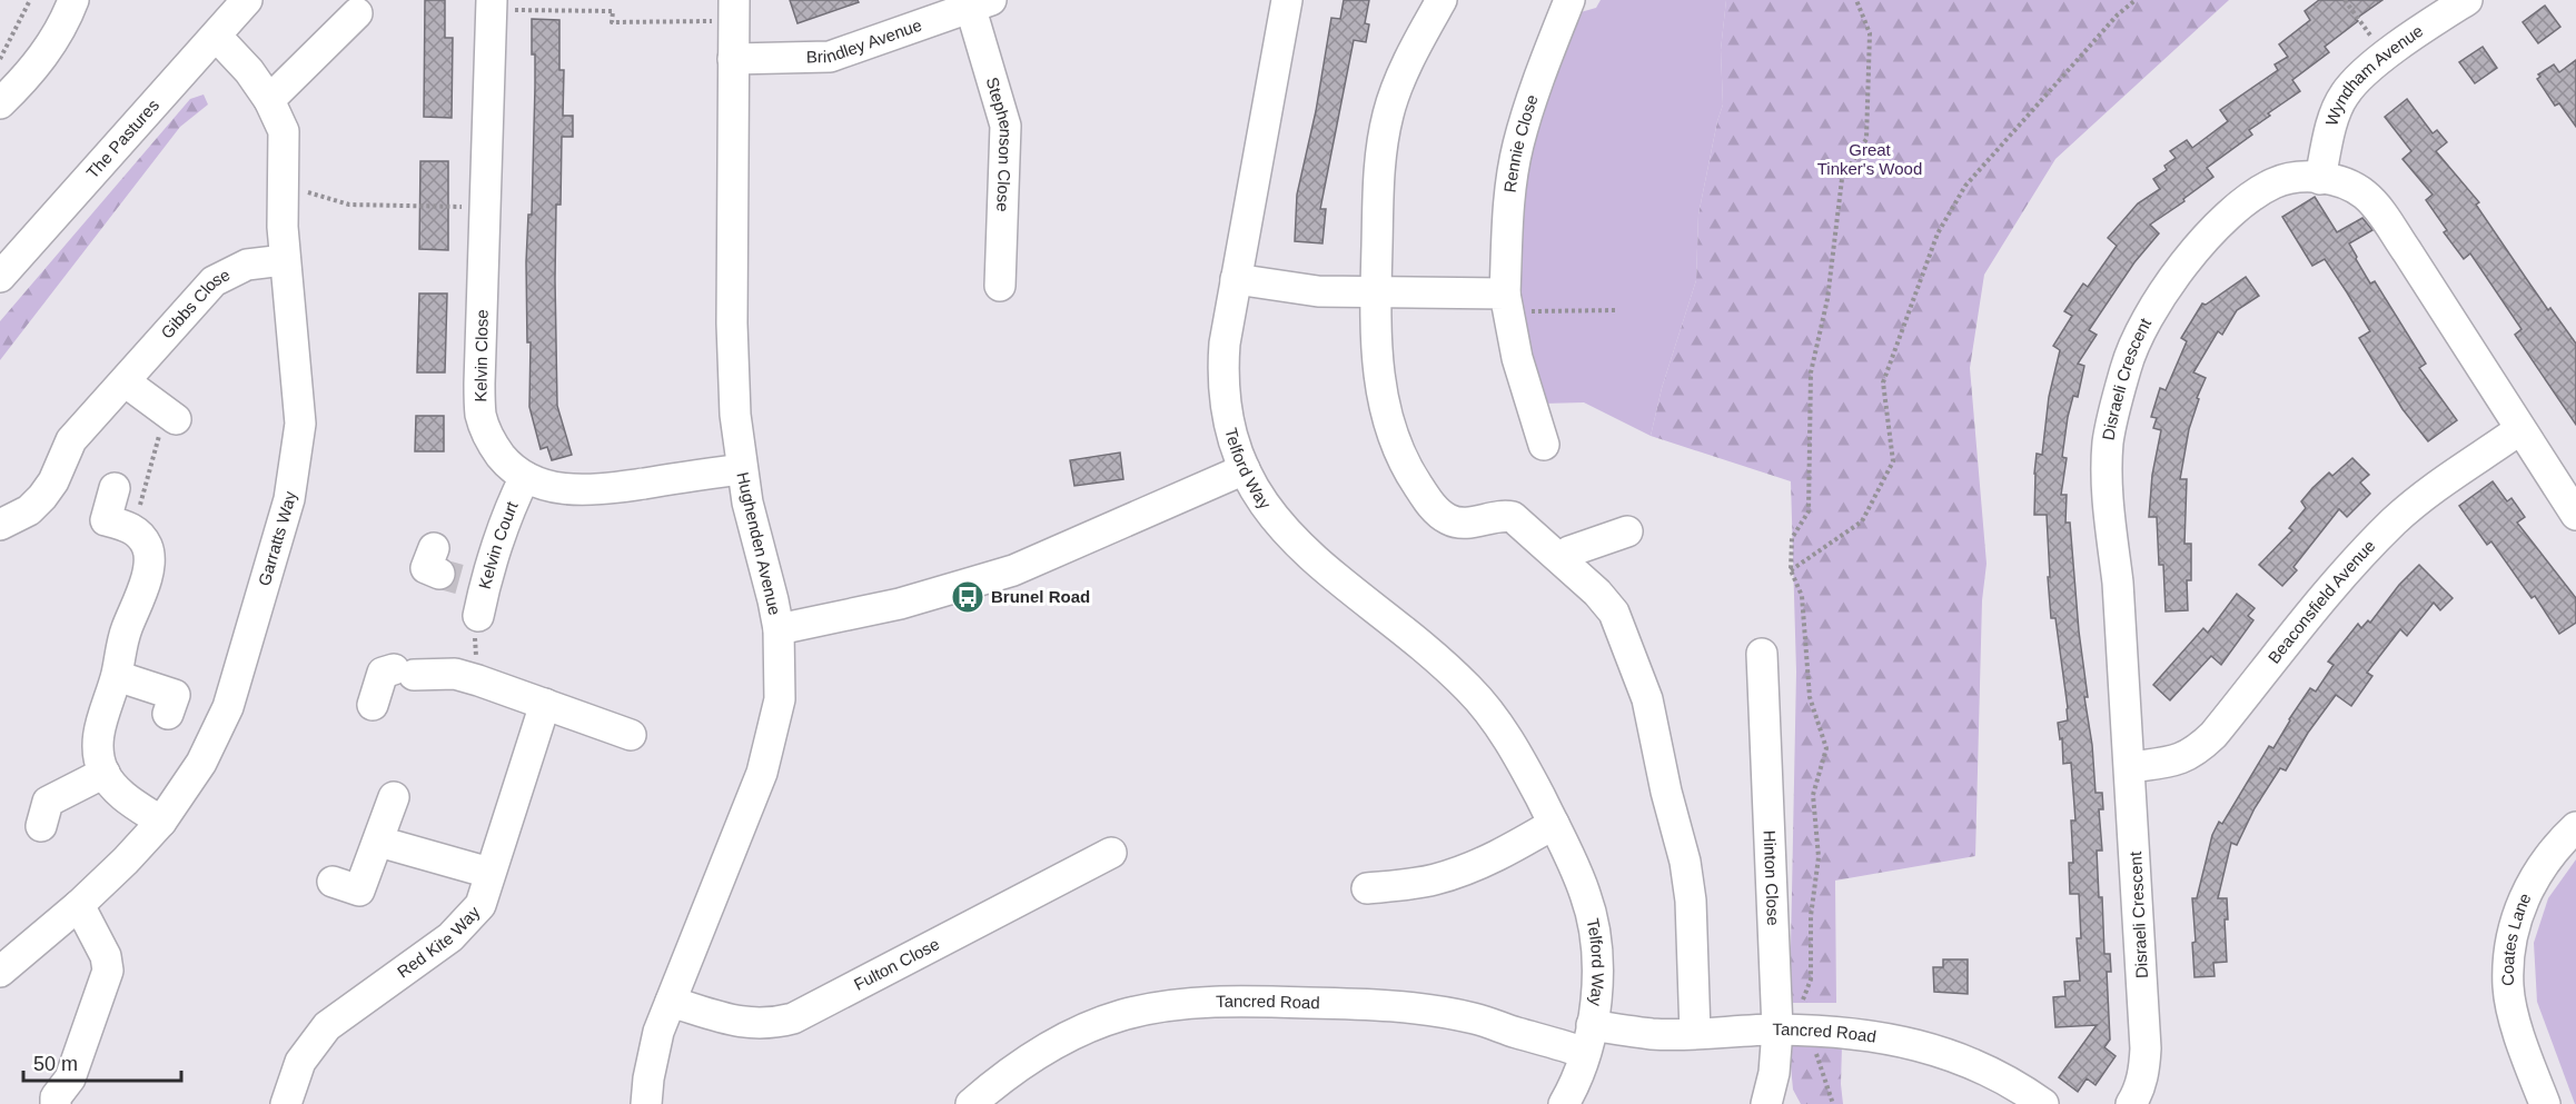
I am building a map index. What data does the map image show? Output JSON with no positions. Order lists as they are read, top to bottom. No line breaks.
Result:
{"streets":{"street":["Brindley Avenue","Wyndham Avenue","The Pastures","Rennie Close","Stephenson Close","Gibbs Close","Kelvin Close","Disraeli Crescent","Telford Way","Garratts Way","Hughenden Avenue","Kelvin Court","Beaconsfield Avenue","Hinton Close","Coates Lane","Red Kite Way","Fulton Close","Tancred Road"]},"crossings":[["Brindley Avenue","Stephenson Close"],["Brindley Avenue","Hughenden Avenue"],["Wyndham Avenue","Disraeli Crescent"],["The Pastures","Garratts Way"],["Gibbs Close","Garratts Way"],["Kelvin Close","Hughenden Avenue"],["Kelvin Close","Kelvin Court"],["Disraeli Crescent","Beaconsfield Avenue"],["Telford Way","Tancred Road"],["Hughenden Avenue","Fulton Close"],["Hinton Close","Tancred Road"]],"parks":["Great Tinker's Wood"],"places":{"bus stop":["Brunel Road"]},"scale_bar":"50 m"}
